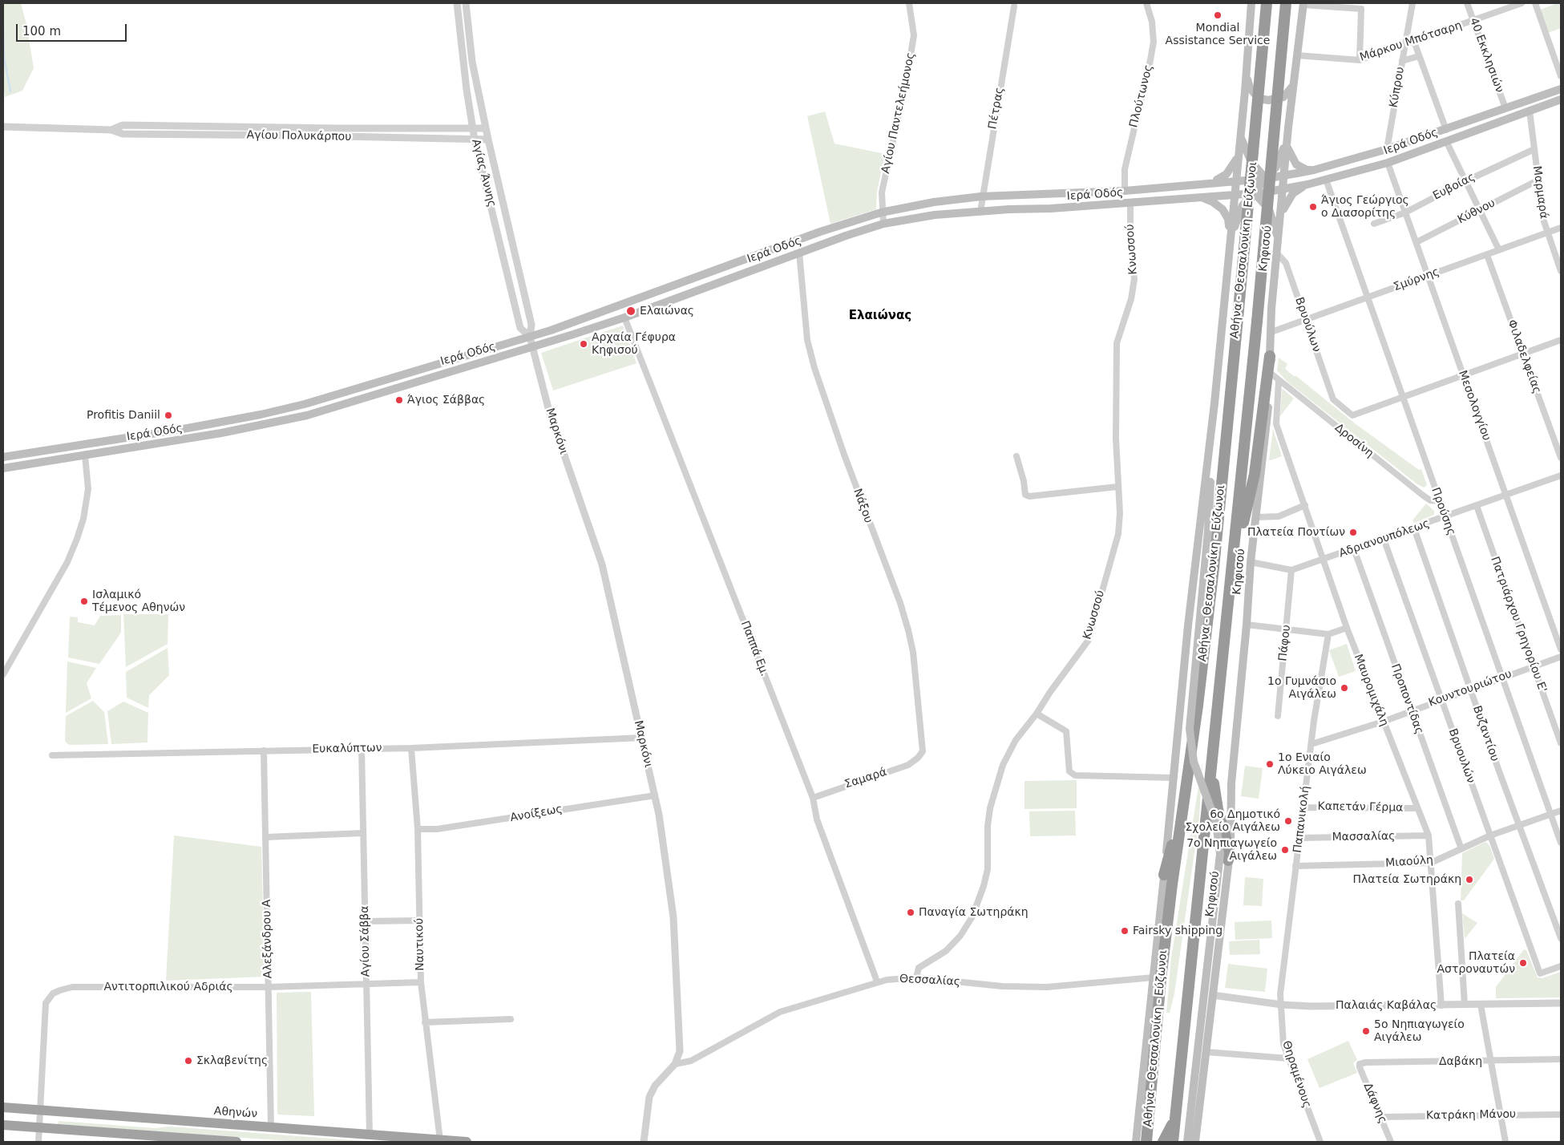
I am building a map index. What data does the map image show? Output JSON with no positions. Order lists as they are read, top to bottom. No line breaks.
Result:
{"streets":{"highway":["Αθήνα - Θεσσαλονίκη - Εύζωνοι","Αθηνών"],"main road":["Ιερά Οδός","Κηφισού"],"street":["Μάρκου Μπότσαρη","40 Εκκλησιών","Κύπρου","Πλούτωνος","Πέτρας","Αγίου Παντελεήμονος","Αγίου Πολυκάρπου","Αγίας Άννης","Ευβοίας","Μαρμαρά","Κύθνου","Κνωσσού","Σμύρνης","Βρυούλων","Φιλαδελφείας","Μεσολογγίου","Μαρκόνι","Δροσίνη","Νάξου","Προύσης","Αδριανουπόλεως","Πατριάρχου Γρηγορίου Ε'","Πάφου","Παππά Εμ.","Κουντουριώτου","Μαυρομιχάλη","Προποντίδας","Βυζαντίου","Ευκαλύπτων","Βρυουλών","Σαμαρά","Καπετάν Γέρμα","Ανοίξεως","Παπανικολή","Μασσαλίας","Μιαούλη","Αλεξάνδρου Α","Αγίου Σάββα","Ναυτικού","Θεσσαλίας","Αντιτορπιλικού Αδριάς","Παλαιάς Καβάλας","Δαβάκη","Θηραμένους","Δάφνης","Κατράκη Μάνου"]},"crossings":[["Μάρκου Μπότσαρη","40 Εκκλησιών"],["Μάρκου Μπότσαρη","Κύπρου"],["Μάρκου Μπότσαρη","Κηφισού"],["40 Εκκλησιών","Ιερά Οδός"],["Κύπρου","Ιερά Οδός"],["Πλούτωνος","Ιερά Οδός"],["Πέτρας","Ιερά Οδός"],["Αγίου Παντελεήμονος","Ιερά Οδός"],["Αγίου Πολυκάρπου","Αγίας Άννης"],["Ιερά Οδός","Αγίας Άννης"],["Ιερά Οδός","Μαρμαρά"],["Ιερά Οδός","Κηφισού"],["Ιερά Οδός","Κνωσσού"],["Ιερά Οδός","Μεσολογγίου"],["Ιερά Οδός","Μαρκόνι"],["Ιερά Οδός","Νάξου"],["Ιερά Οδός","Προύσης"],["Ιερά Οδός","Παππά Εμ."],["Αγίας Άννης","Μαρκόνι"],["Ευβοίας","Μαρμαρά"],["Ευβοίας","Μεσολογγίου"],["Μαρμαρά","Κύθνου"],["Μαρμαρά","Σμύρνης"],["Κύθνου","Μεσολογγίου"],["Κηφισού","Σμύρνης"],["Κηφισού","Βρυούλων"],["Κηφισού","Δροσίνη"],["Κηφισού","Αδριανουπόλεως"],["Κηφισού","Παλαιάς Καβάλας"],["Κνωσσού","Θεσσαλίας"],["Σμύρνης","Βρυούλων"],["Σμύρνης","Φιλαδελφείας"],["Σμύρνης","Μεσολογγίου"],["Σμύρνης","Προύσης"],["Βρυούλων","Δροσίνη"],["Μεσολογγίου","Αδριανουπόλεως"],["Μαρκόνι","Ευκαλύπτων"],["Μαρκόνι","Ανοίξεως"],["Μαρκόνι","Θεσσαλίας"],["Δροσίνη","Προύσης"],["Δροσίνη","Μαυρομιχάλη"],["Νάξου","Σαμαρά"],["Προύσης","Αδριανουπόλεως"],["Προύσης","Κουντουριώτου"],["Προύσης","Μιαούλη"],["Αδριανουπόλεως","Πατριάρχου Γρηγορίου Ε'"],["Αδριανουπόλεως","Πάφου"],["Αδριανουπόλεως","Μαυρομιχάλη"],["Αδριανουπόλεως","Προποντίδας"],["Αδριανουπόλεως","Βυζαντίου"],["Αδριανουπόλεως","Βρυουλών"],["Πατριάρχου Γρηγορίου Ε'","Κουντουριώτου"],["Παππά Εμ.","Σαμαρά"],["Παππά Εμ.","Θεσσαλίας"],["Κουντουριώτου","Μαυρομιχάλη"],["Κουντουριώτου","Προποντίδας"],["Κουντουριώτου","Βυζαντίου"],["Κουντουριώτου","Βρυουλών"],["Κουντουριώτου","Παπανικολή"],["Μαυρομιχάλη","Καπετάν Γέρμα"],["Μαυρομιχάλη","Μασσαλίας"],["Μαυρομιχάλη","Μιαούλη"],["Μαυρομιχάλη","Παλαιάς Καβάλας"],["Προποντίδας","Μιαούλη"],["Βυζαντίου","Μιαούλη"],["Ευκαλύπτων","Αλεξάνδρου Α"],["Ευκαλύπτων","Αγίου Σάββα"],["Ευκαλύπτων","Ναυτικού"],["Βρυουλών","Μιαούλη"],["Καπετάν Γέρμα","Παπανικολή"],["Ανοίξεως","Ναυτικού"],["Παπανικολή","Μασσαλίας"],["Παπανικολή","Μιαούλη"],["Παπανικολή","Παλαιάς Καβάλας"],["Παπανικολή","Θηραμένους"],["Αλεξάνδρου Α","Αντιτορπιλικού Αδριάς"],["Αλεξάνδρου Α","Αθηνών"],["Αγίου Σάββα","Αντιτορπιλικού Αδριάς"],["Αγίου Σάββα","Αθηνών"],["Ναυτικού","Αντιτορπιλικού Αδριάς"],["Ναυτικού","Αθηνών"],["Αντιτορπιλικού Αδριάς","Αθηνών"],["Παλαιάς Καβάλας","Θηραμένους"],["Δαβάκη","Δάφνης"],["Δάφνης","Κατράκη Μάνου"]],"districts":["Ελαιώνας"],"places":["Mondial Assistance Service","Άγιος Γεώργιος ο Διασορίτης","Ελαιώνας","Αρχαία Γέφυρα Κηφισού","Άγιος Σάββας","Profitis Daniil","Πλατεία Ποντίων","Ισλαμικό Τέμενος Αθηνών","1ο Γυμνάσιο Αιγάλεω","1ο Ενιαίο Λύκειο Αιγάλεω","6ο Δημοτικό Σχολείο Αιγάλεω","7ο Νηπιαγωγείο Αιγάλεω","Πλατεία Σωτηράκη","Παναγία Σωτηράκη","Fairsky shipping","Πλατεία Αστροναυτών","5ο Νηπιαγωγείο Αιγάλεω","Σκλαβενίτης"],"scale_bar":"100 m"}
